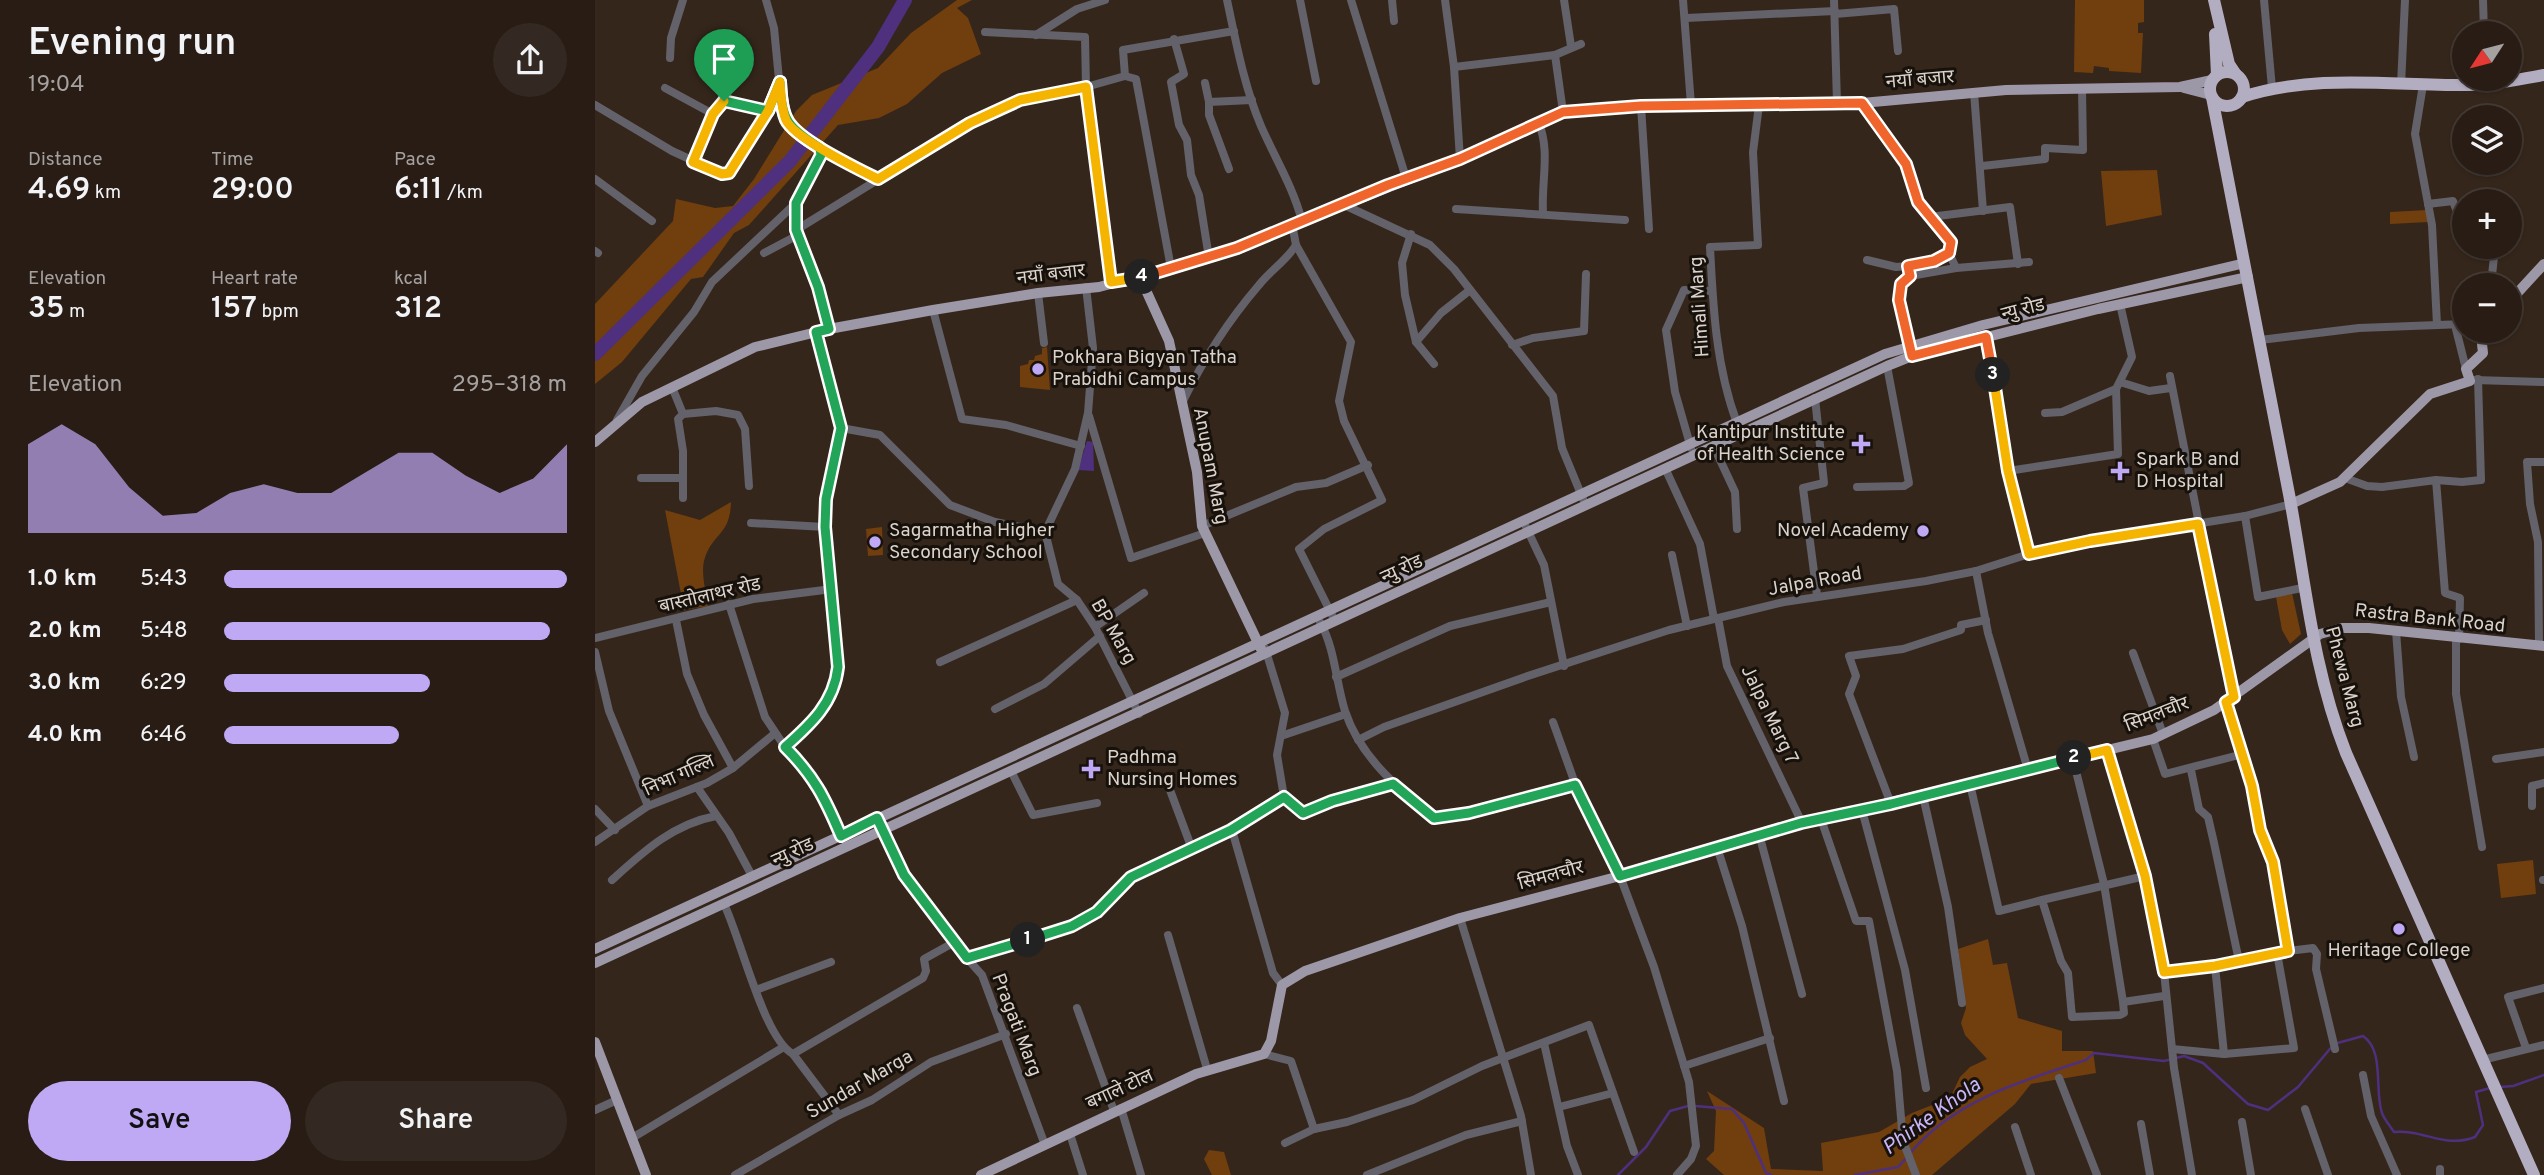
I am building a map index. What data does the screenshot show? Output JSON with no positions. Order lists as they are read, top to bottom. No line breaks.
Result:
{"streets":{"highway":["Phewa Marg"],"main road":["नयाँ बजार","न्यु रोड","Anupam Marg","Rastra Bank Road","सिमलचौर","बगाले टोल"],"street":["Himali Marg","Jalpa Road","बास्तोलाथर रोड","BP Marg","Jalpa Marg 7","निभा गल्लि","Pragati Marg","Sundar Marga"]},"crossings":[["नयाँ बजार","Himali Marg"],["नयाँ बजार","Anupam Marg"],["Himali Marg","न्यु रोड"],["न्यु रोड","Anupam Marg"],["न्यु रोड","BP Marg"],["न्यु रोड","Phewa Marg"],["न्यु रोड","Jalpa Marg 7"],["न्यु रोड","Pragati Marg"],["Jalpa Road","Phewa Marg"],["Jalpa Road","Jalpa Marg 7"],["Rastra Bank Road","Phewa Marg"],["Rastra Bank Road","सिमलचौर"],["Phewa Marg","सिमलचौर"],["Jalpa Marg 7","सिमलचौर"],["Pragati Marg","Sundar Marga"],["Pragati Marg","बगाले टोल"]],"water":["Phirke Khola"],"places":{"other":["Pokhara Bigyan Tatha Prabidhi Campus","Novel Academy","Sagarmatha Higher Secondary School","Heritage College"],"health":["Kantipur Institute of Health Science","Spark B and D Hospital","Padhma Nursing Homes"]},"north":"bottom left","page":{"heading":["Evening run","19:04"],"map_buttons":["+","−"],"stats":[["Distance","4.69 km"],["Time","29:00"],["Pace","6:11 /km"],["Elevation","35 m"],["Heart rate","157 bpm"],["kcal","312"]],"pins":["4","3","2","1"],"chart":["Elevation","295–318 m"],"list":[{"name":"1.0 km","note":"5:43"},{"name":"2.0 km","note":"5:48"},{"name":"3.0 km","note":"6:29"},{"name":"4.0 km","note":"6:46"}],"buttons":["Save","Share"]}}
